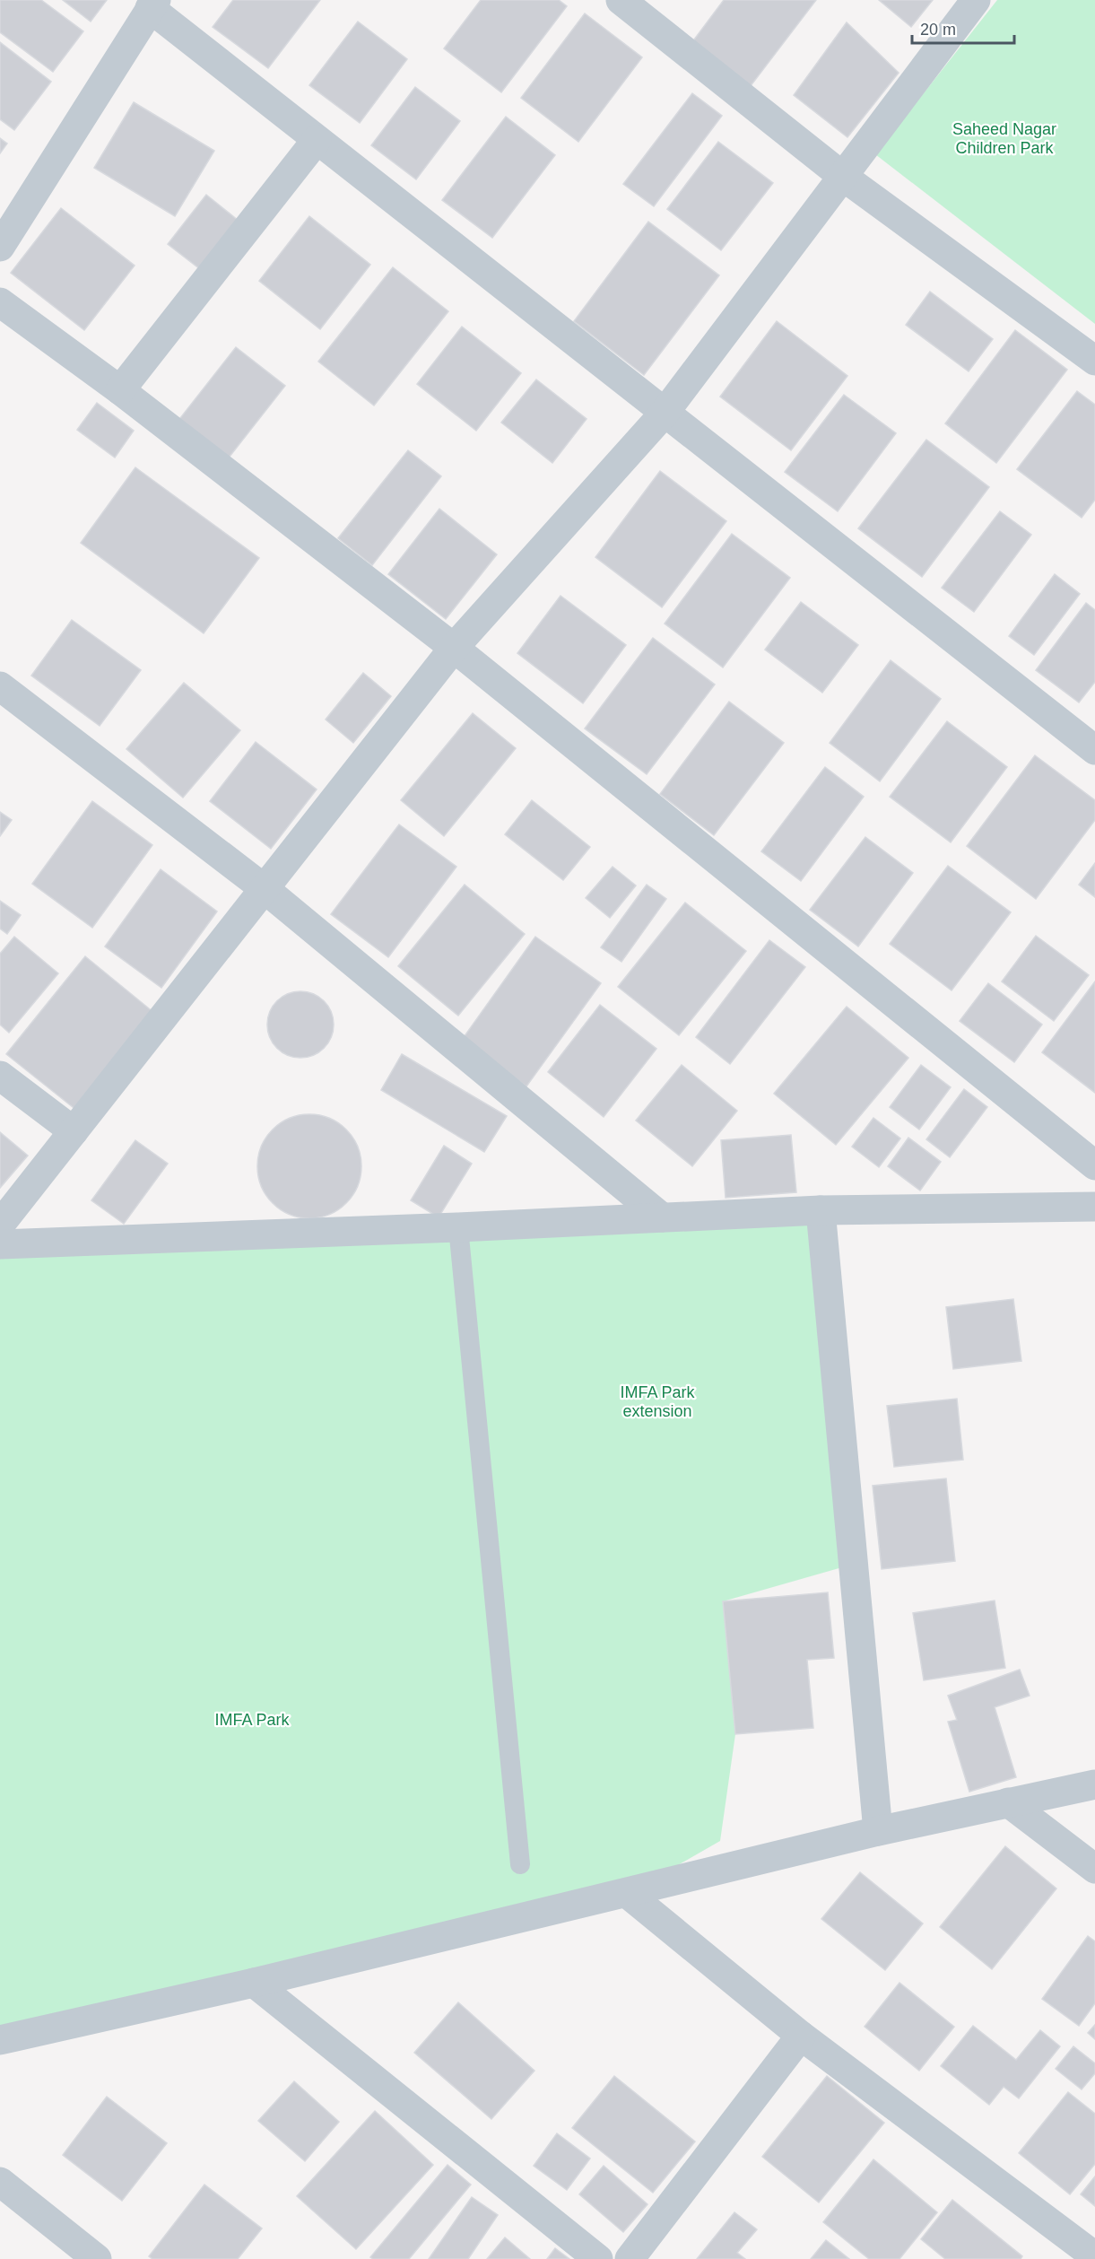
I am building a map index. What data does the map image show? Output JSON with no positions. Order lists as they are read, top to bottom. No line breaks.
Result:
{"parks":["Saheed Nagar Children Park","IMFA Park extension","IMFA Park"],"scale_bar":"20 m"}
